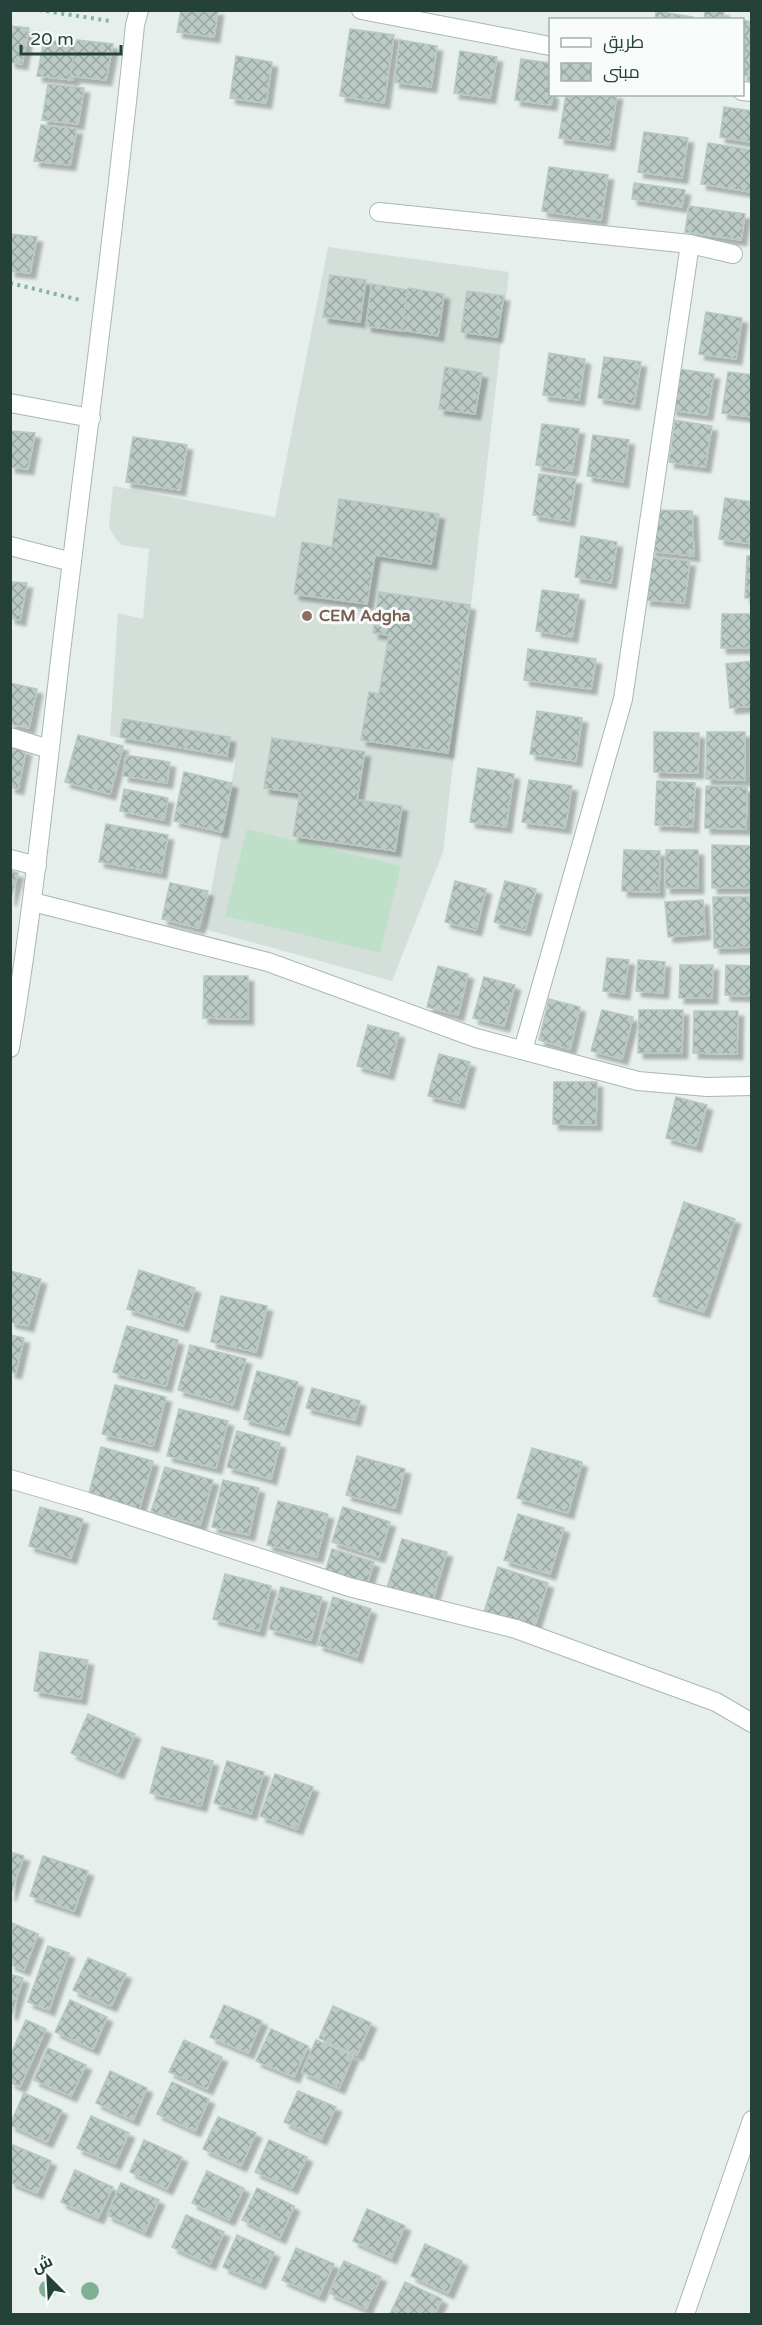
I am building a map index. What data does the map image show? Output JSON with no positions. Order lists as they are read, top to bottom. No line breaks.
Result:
{"places":["CEM Adgha"],"legend":["طريق","مبنى"],"scale_bar":"20 m","north":"top left"}
